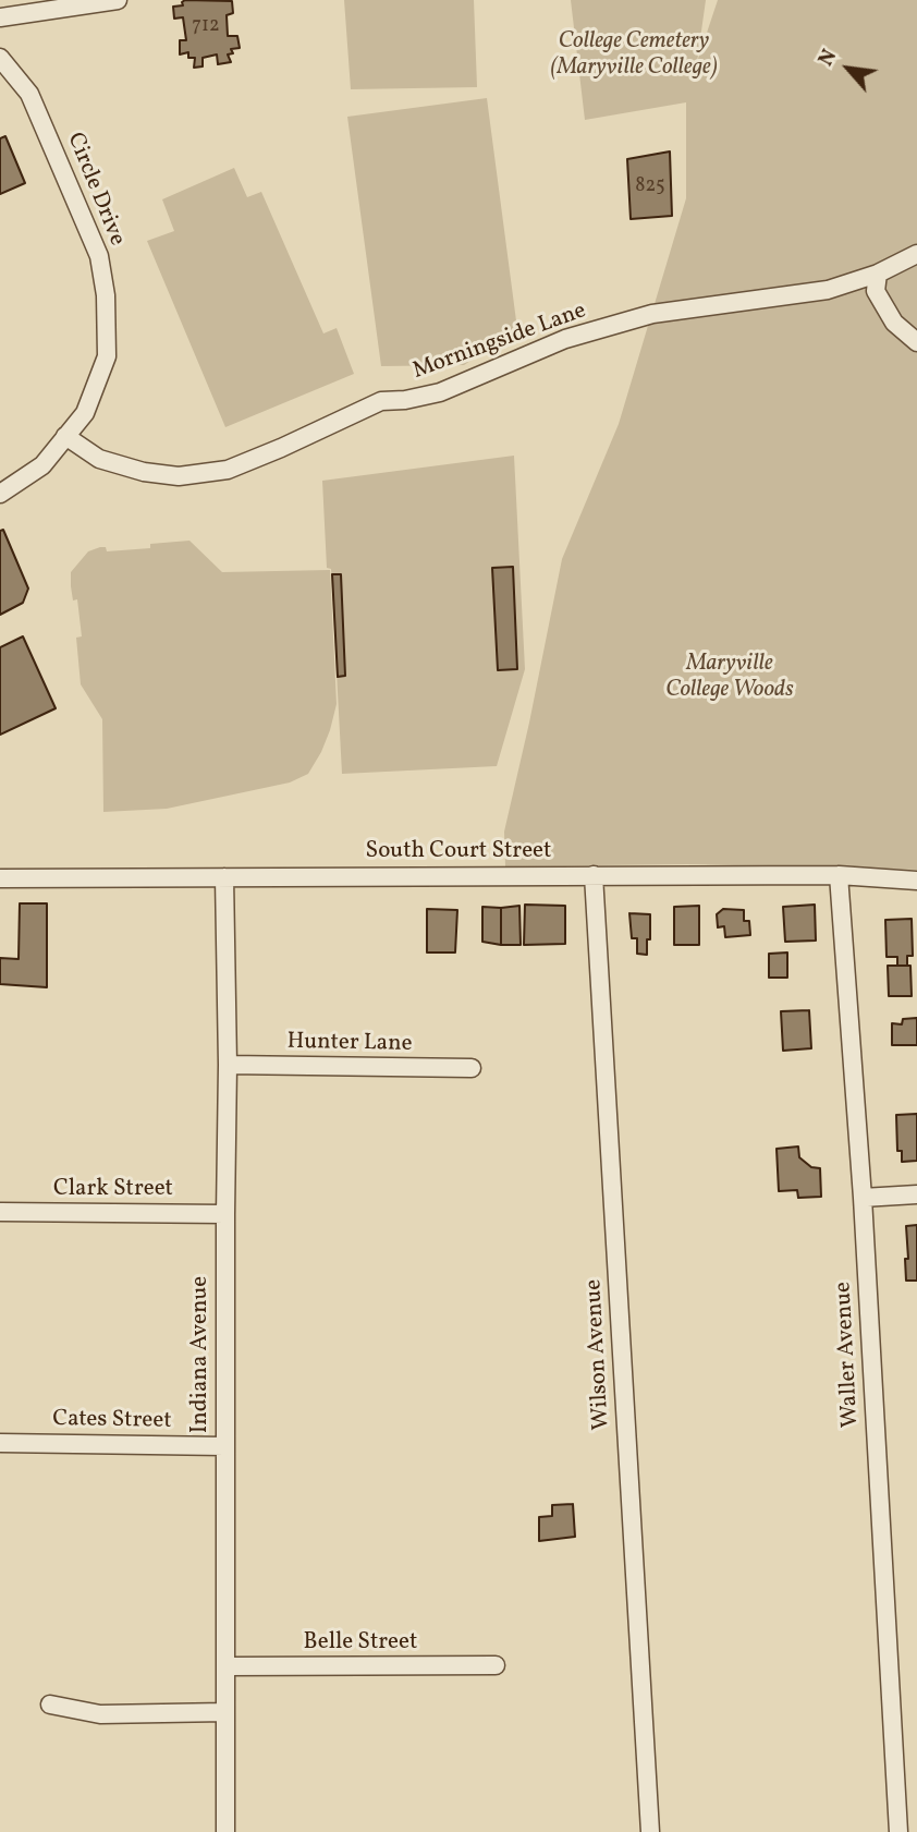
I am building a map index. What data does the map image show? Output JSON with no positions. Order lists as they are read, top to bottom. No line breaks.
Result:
{"streets":{"street":["Circle Drive","Morningside Lane","South Court Street","Hunter Lane","Clark Street","Indiana Avenue","Wilson Avenue","Waller Avenue","Cates Street","Belle Street"]},"crossings":[["Circle Drive","Morningside Lane"],["South Court Street","Indiana Avenue"],["South Court Street","Wilson Avenue"],["South Court Street","Waller Avenue"],["Hunter Lane","Indiana Avenue"],["Clark Street","Indiana Avenue"],["Indiana Avenue","Cates Street"],["Indiana Avenue","Belle Street"]],"parks":["College Cemetery (Maryville College)","Maryville College Woods"],"house_numbers":["712","825"],"north":"top left"}
